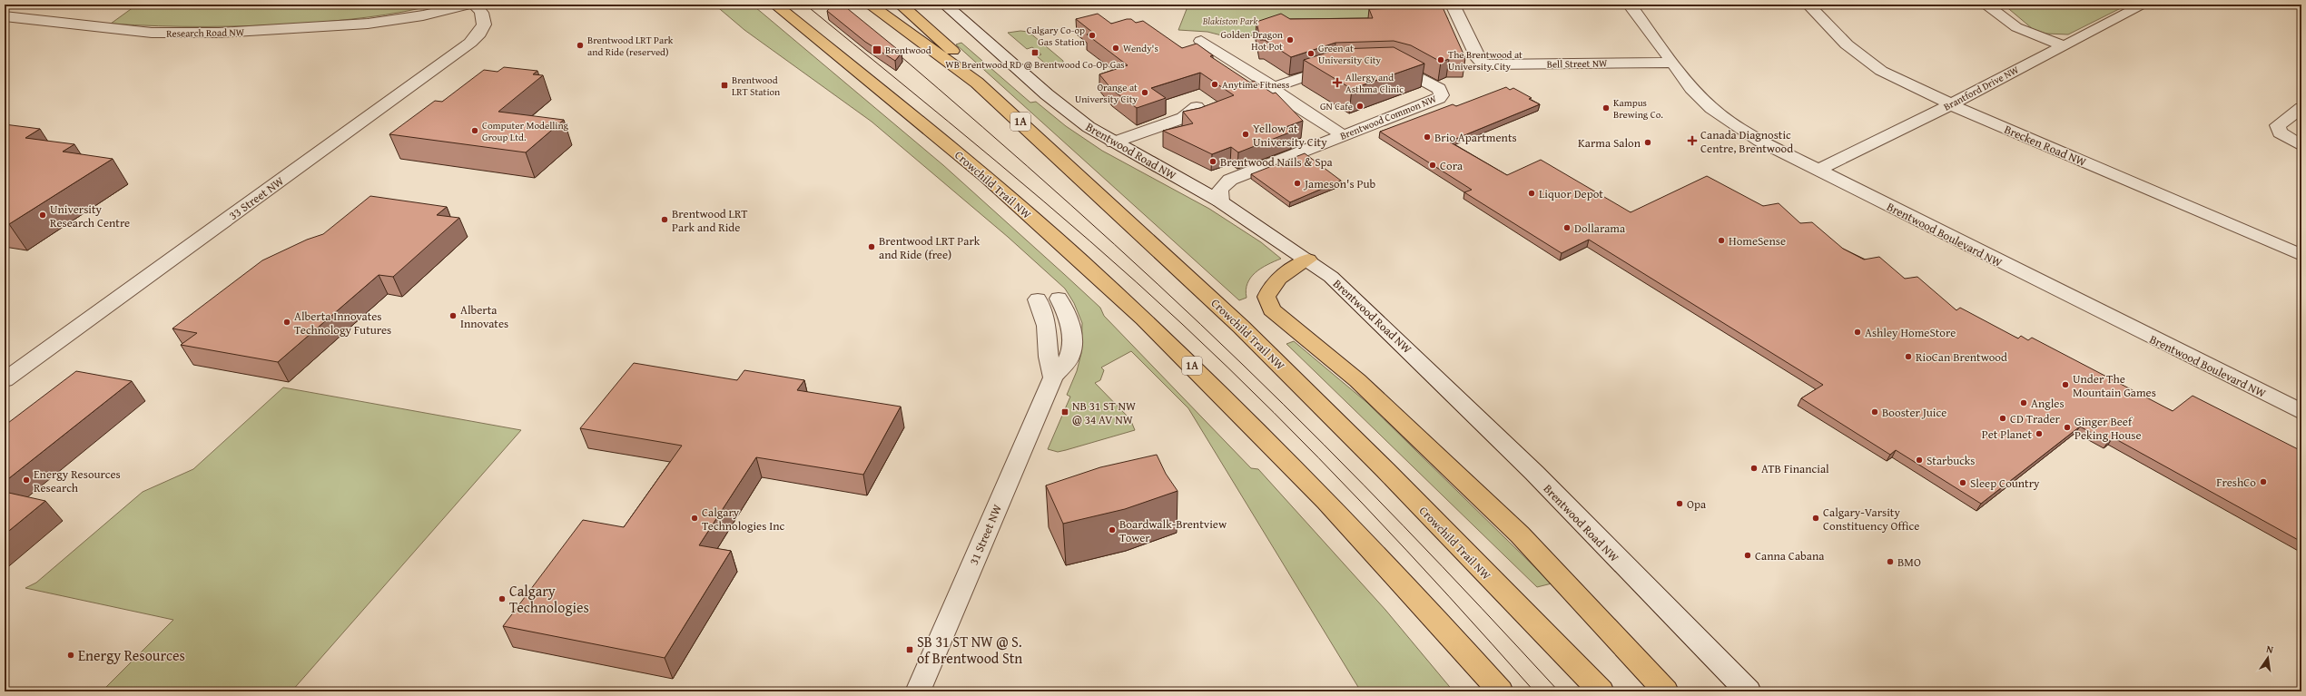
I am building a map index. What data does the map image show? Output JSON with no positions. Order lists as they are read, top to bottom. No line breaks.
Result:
{"streets":{"highway":["1A","Crowchild Trail NW"],"street":["Research Road NW","Bell Street NW","Brantford Drive NW","Brentwood Common NW","Brecken Road NW","Brentwood Road NW","33 Street NW","Brentwood Boulevard NW","31 Street NW"]},"crossings":[["Bell Street NW","Brentwood Boulevard NW"],["Brantford Drive NW","Brecken Road NW"],["Brantford Drive NW","Brentwood Boulevard NW"],["Brentwood Common NW","Brentwood Road NW"]],"parks":["Blakiston Park"],"places":{"other":["Calgary Co-op Gas Station","Golden Dragon Hot Pot","Brentwood LRT Park and Ride (reserved)","Wendy's","Green at University City","The Brentwood at University City","Anytime Fitness","Orange at University City","GN Cafe","Kampus Brewing Co.","Computer Modelling Group Ltd.","Yellow at University City","Brio Apartments","Karma Salon","Brentwood Nails & Spa","Cora","Jameson's Pub","Liquor Depot","University Research Centre","Brentwood LRT Park and Ride","Dollarama","HomeSense","Brentwood LRT Park and Ride (free)","Alberta Innovates","Alberta Innovates Technology Futures","Ashley HomeStore","RioCan Brentwood","Under The Mountain Games","Angles","Booster Juice","CD Trader","Ginger Beef Peking House","Pet Planet","Starbucks","ATB Financial","Energy Resources Research","FreshCo","Sleep Country","Opa","Calgary Technologies Inc","Calgary-Varsity Constituency Office","Boardwalk-Brentview Tower","Canna Cabana","BMO","Calgary Technologies","Energy Resources"],"transit":["Brentwood","WB Brentwood RD @ Brentwood Co-Op Gas","Brentwood LRT Station","NB 31 ST NW @ 34 AV NW","SB 31 ST NW @ S. of Brentwood Stn"],"health":["Allergy and Asthma Clinic","Canada Diagnostic Centre, Brentwood"]},"north":"top"}
